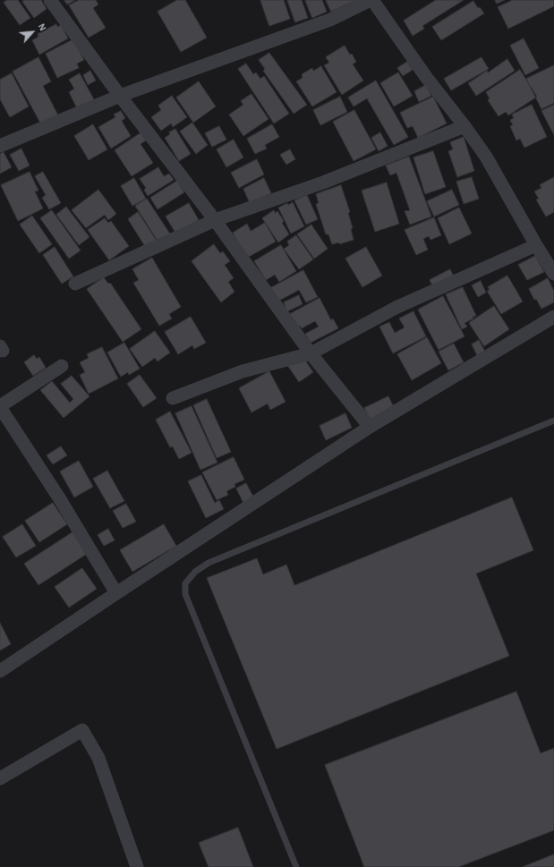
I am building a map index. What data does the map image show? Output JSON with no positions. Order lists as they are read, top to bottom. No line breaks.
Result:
{"north":"top right"}
